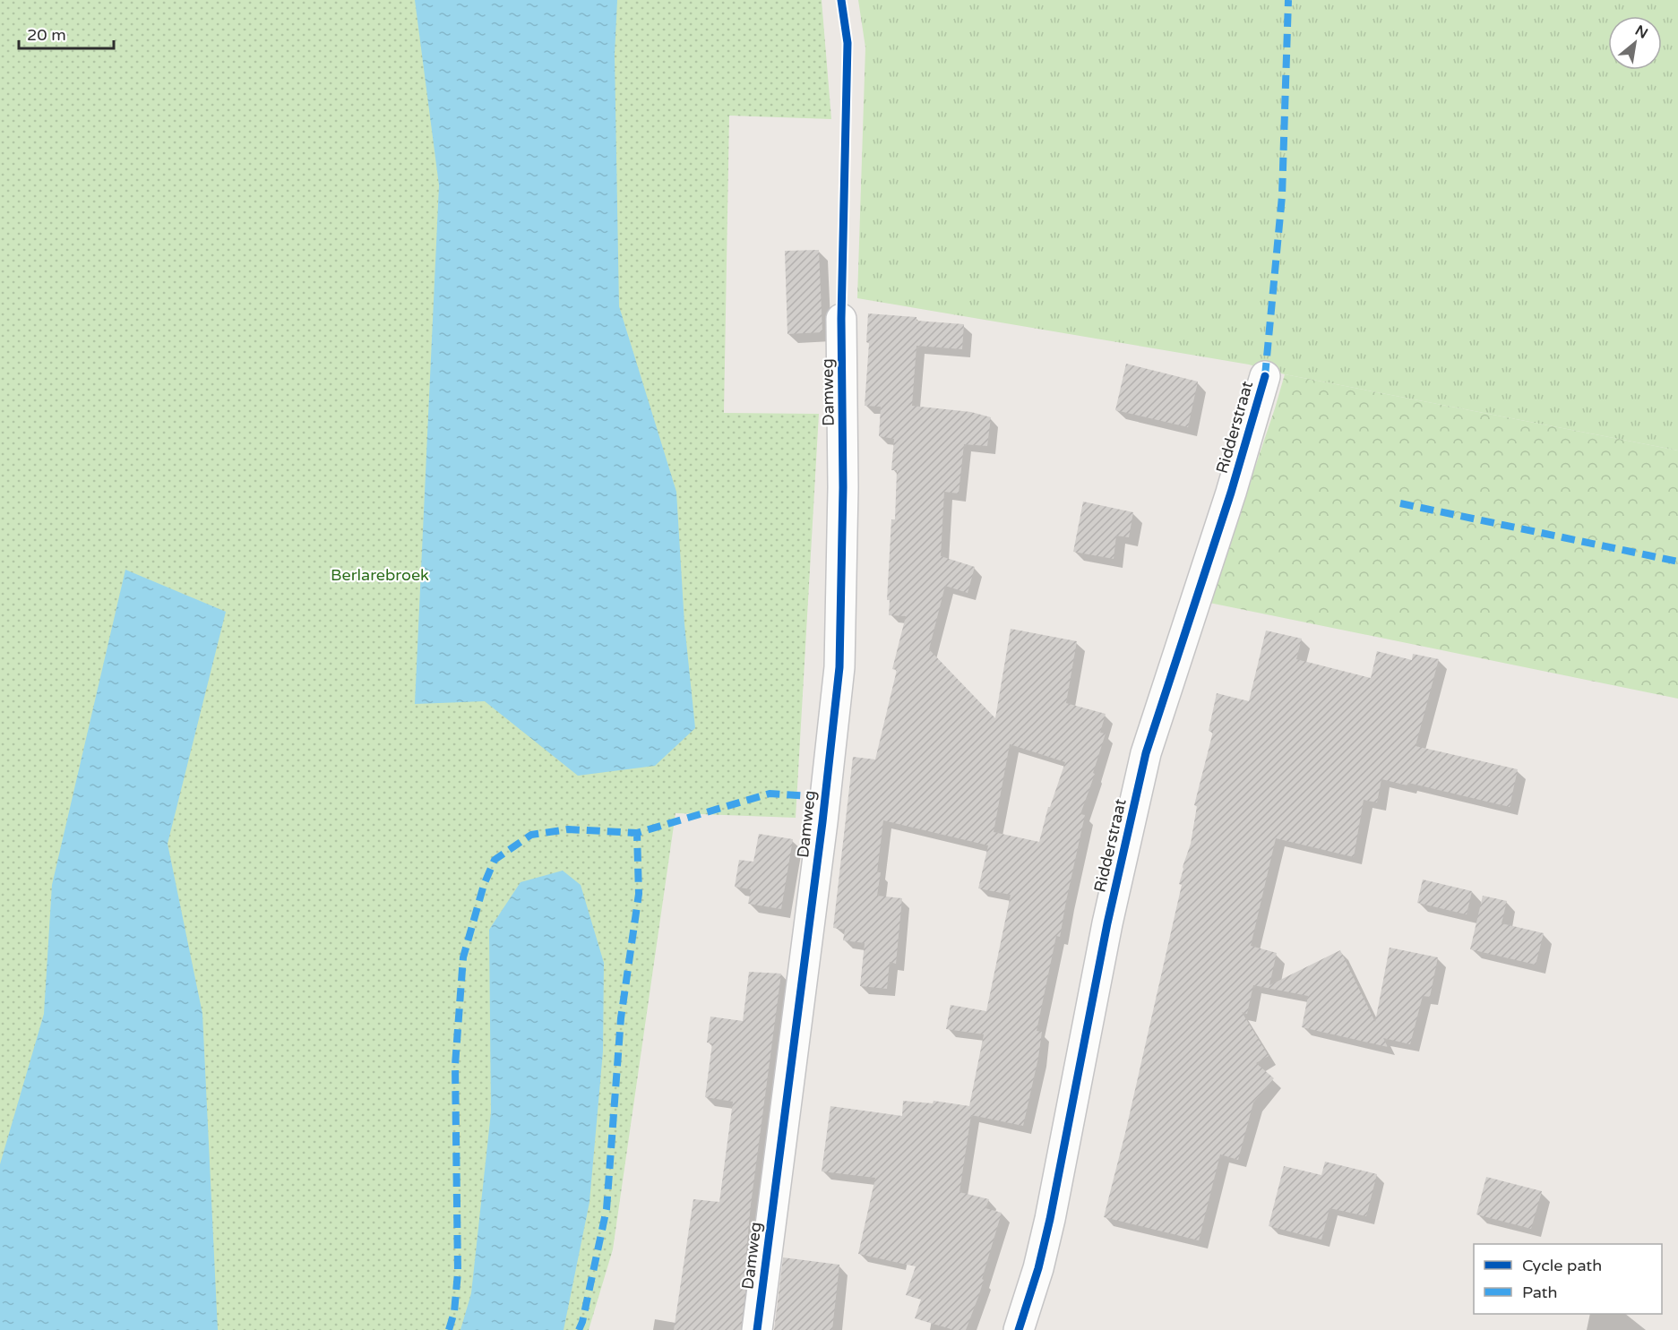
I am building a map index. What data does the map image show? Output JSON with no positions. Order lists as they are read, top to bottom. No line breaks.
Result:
{"streets":{"street":["Damweg","Ridderstraat"]},"parks":["Berlarebroek"],"legend":["Cycle path","Path"],"scale_bar":"20 m","north":"top right"}
